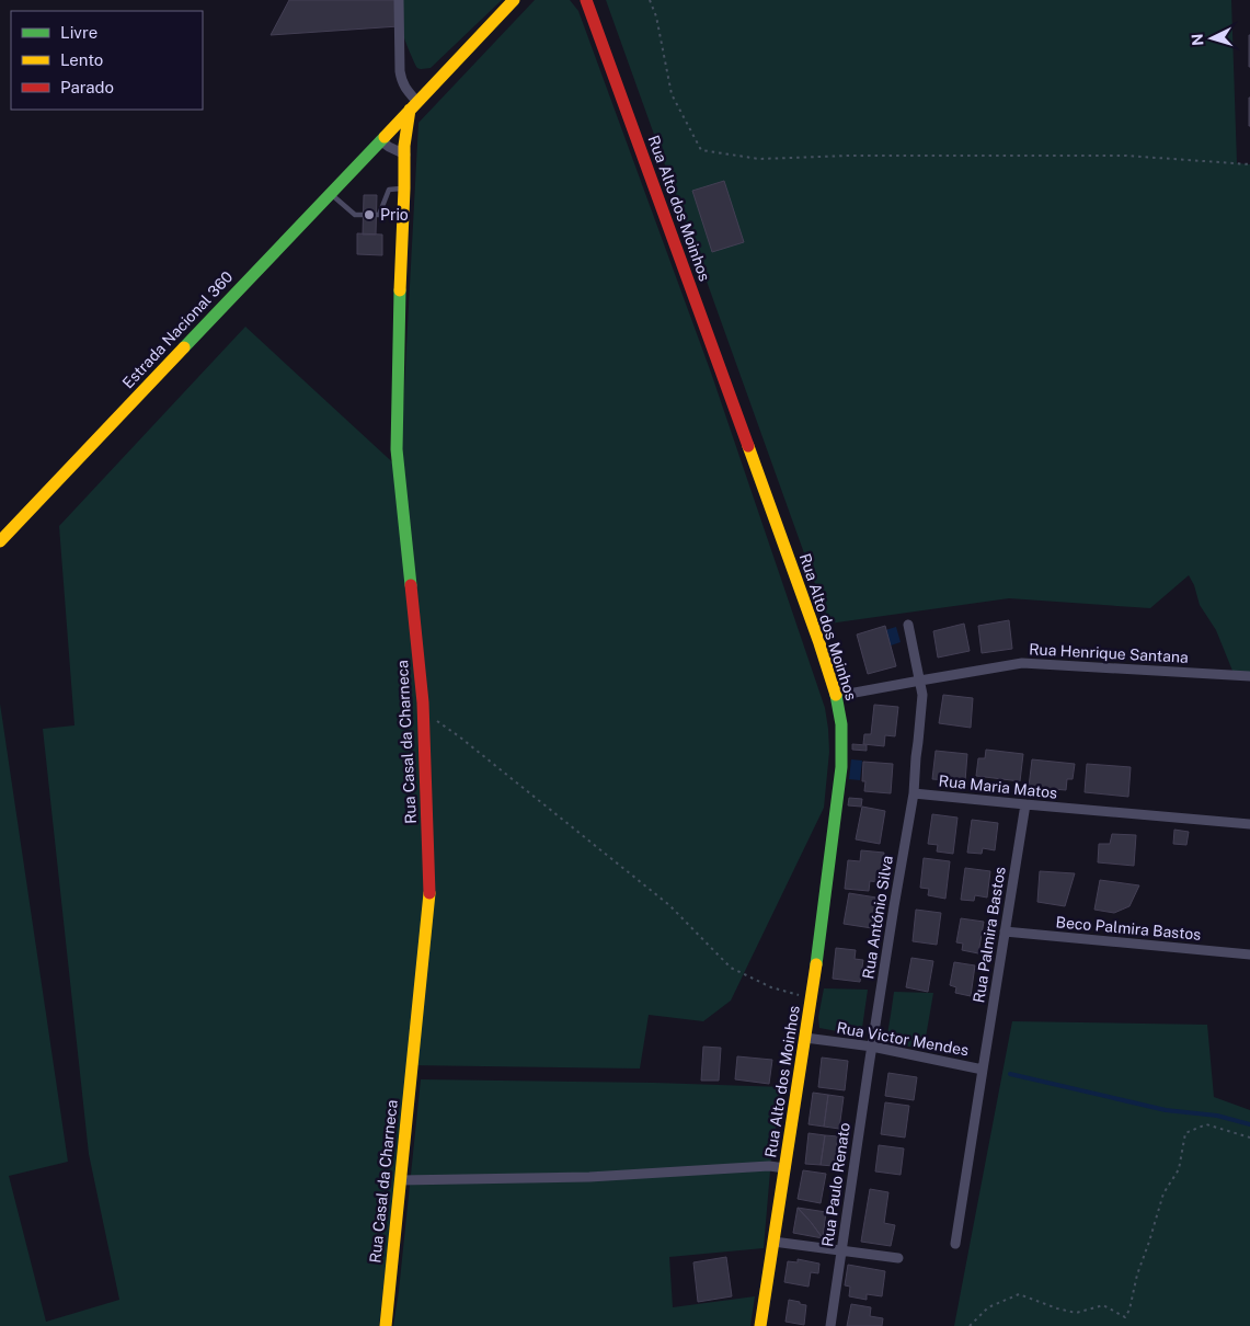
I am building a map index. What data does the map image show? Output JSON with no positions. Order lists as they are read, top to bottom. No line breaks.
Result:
{"streets":{"street":["Rua Alto dos Moinhos","Estrada Nacional 360","Rua Henrique Santana","Rua Casal da Charneca","Rua Maria Matos","Rua António Silva","Beco Palmira Bastos","Rua Palmira Bastos","Rua Victor Mendes","Rua Paulo Renato"]},"crossings":[["Rua Alto dos Moinhos","Rua Henrique Santana"],["Rua Alto dos Moinhos","Rua Victor Mendes"],["Estrada Nacional 360","Rua Casal da Charneca"],["Rua Maria Matos","Rua António Silva"],["Rua Maria Matos","Rua Palmira Bastos"],["Rua António Silva","Rua Victor Mendes"],["Rua António Silva","Rua Paulo Renato"],["Beco Palmira Bastos","Rua Palmira Bastos"],["Rua Palmira Bastos","Rua Victor Mendes"],["Rua Victor Mendes","Rua Paulo Renato"]],"places":["Prio"],"legend":["Livre","Lento","Parado"],"north":"left"}
